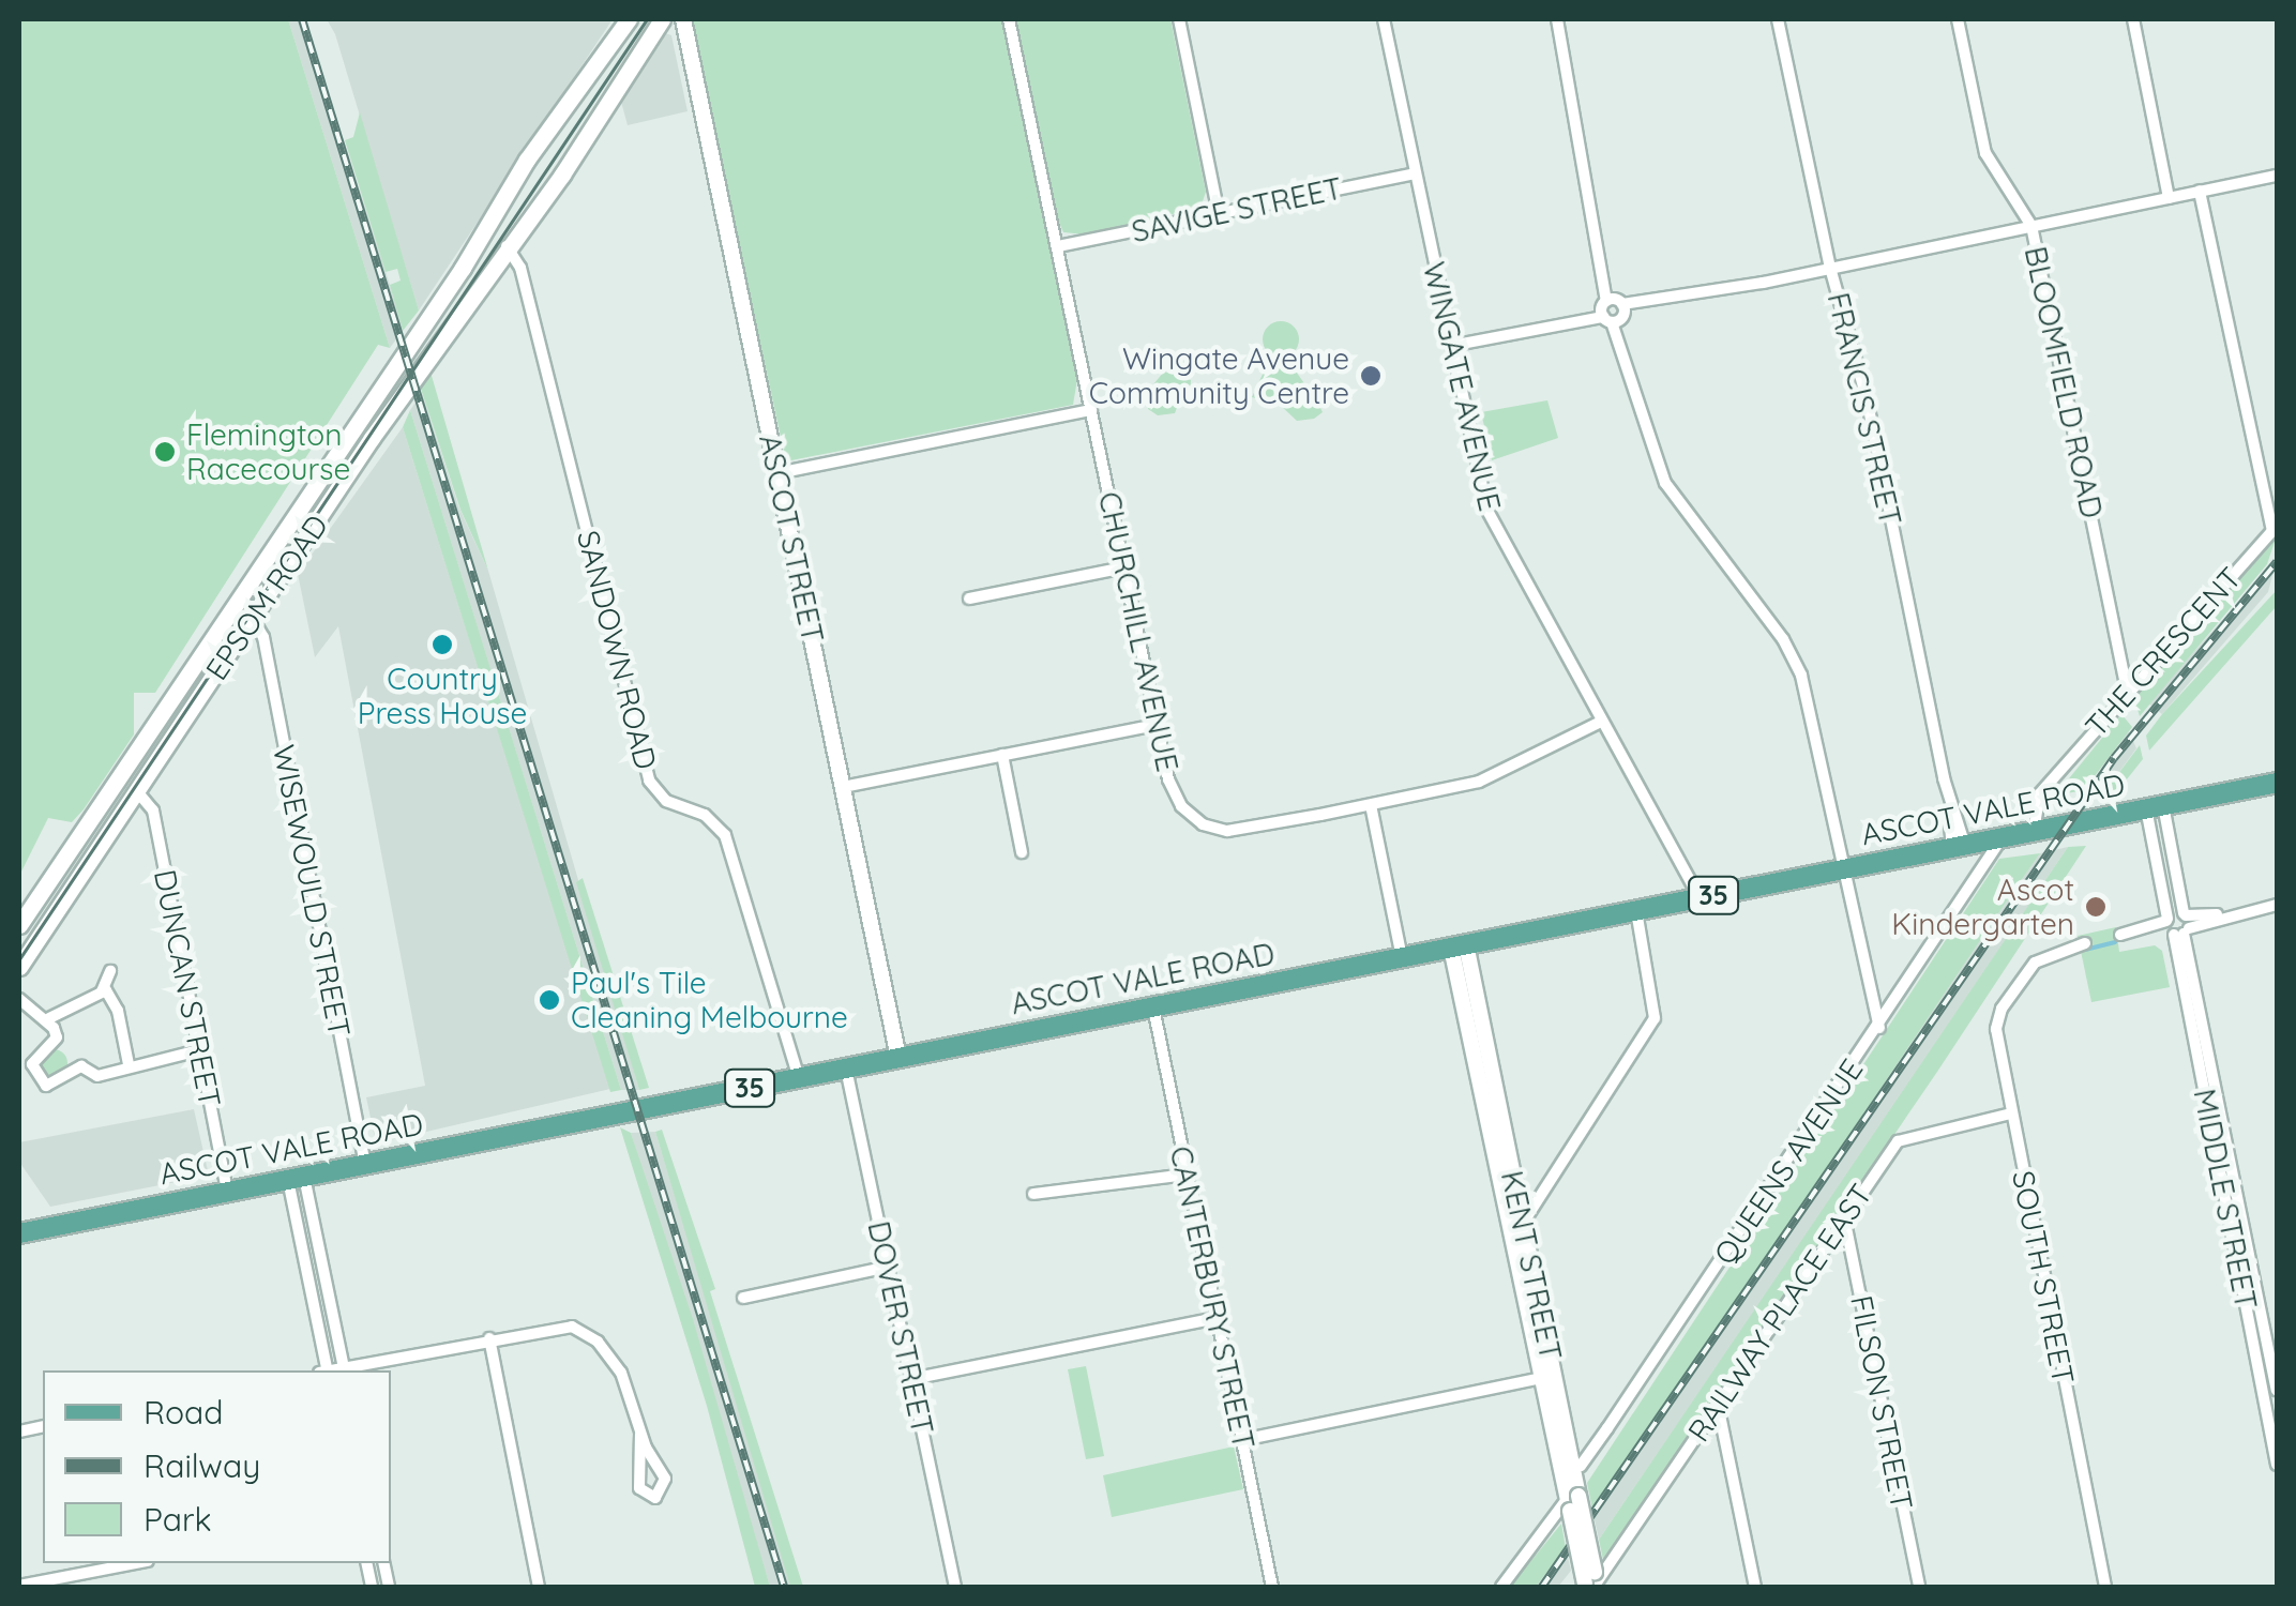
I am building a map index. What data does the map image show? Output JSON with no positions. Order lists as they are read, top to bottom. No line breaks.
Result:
{"streets":{"main road":["EPSOM ROAD","ASCOT VALE ROAD","35"],"street":["SAVIGE STREET","BLOOMFIELD ROAD","WINGATE AVENUE","FRANCIS STREET","ASCOT STREET","CHURCHILL AVENUE","SANDOWN ROAD","THE CRESCENT","WISEWOULD STREET","DUNCAN STREET","QUEENS AVENUE","MIDDLE STREET","KENT STREET","SOUTH STREET","CANTERBURY STREET","RAILWAY PLACE EAST","DOVER STREET","FILSON STREET"]},"crossings":[["SAVIGE STREET","WINGATE AVENUE"],["SAVIGE STREET","CHURCHILL AVENUE"],["BLOOMFIELD ROAD","THE CRESCENT"],["WINGATE AVENUE","CHURCHILL AVENUE"],["WINGATE AVENUE","ASCOT VALE ROAD"],["FRANCIS STREET","ASCOT VALE ROAD"],["ASCOT STREET","ASCOT VALE ROAD"],["EPSOM ROAD","SANDOWN ROAD"],["EPSOM ROAD","WISEWOULD STREET"],["EPSOM ROAD","DUNCAN STREET"],["SANDOWN ROAD","ASCOT VALE ROAD"],["THE CRESCENT","ASCOT VALE ROAD"],["ASCOT VALE ROAD","WISEWOULD STREET"],["ASCOT VALE ROAD","DUNCAN STREET"],["ASCOT VALE ROAD","QUEENS AVENUE"],["ASCOT VALE ROAD","MIDDLE STREET"],["ASCOT VALE ROAD","KENT STREET"],["ASCOT VALE ROAD","CANTERBURY STREET"],["ASCOT VALE ROAD","DOVER STREET"],["QUEENS AVENUE","KENT STREET"],["KENT STREET","RAILWAY PLACE EAST"],["SOUTH STREET","RAILWAY PLACE EAST"],["RAILWAY PLACE EAST","FILSON STREET"]],"places":["Wingate Avenue Community Centre","Flemington Racecourse","Country Press House","Ascot Kindergarten","Paul's Tile Cleaning Melbourne"],"legend":["Road","Railway","Park"]}
